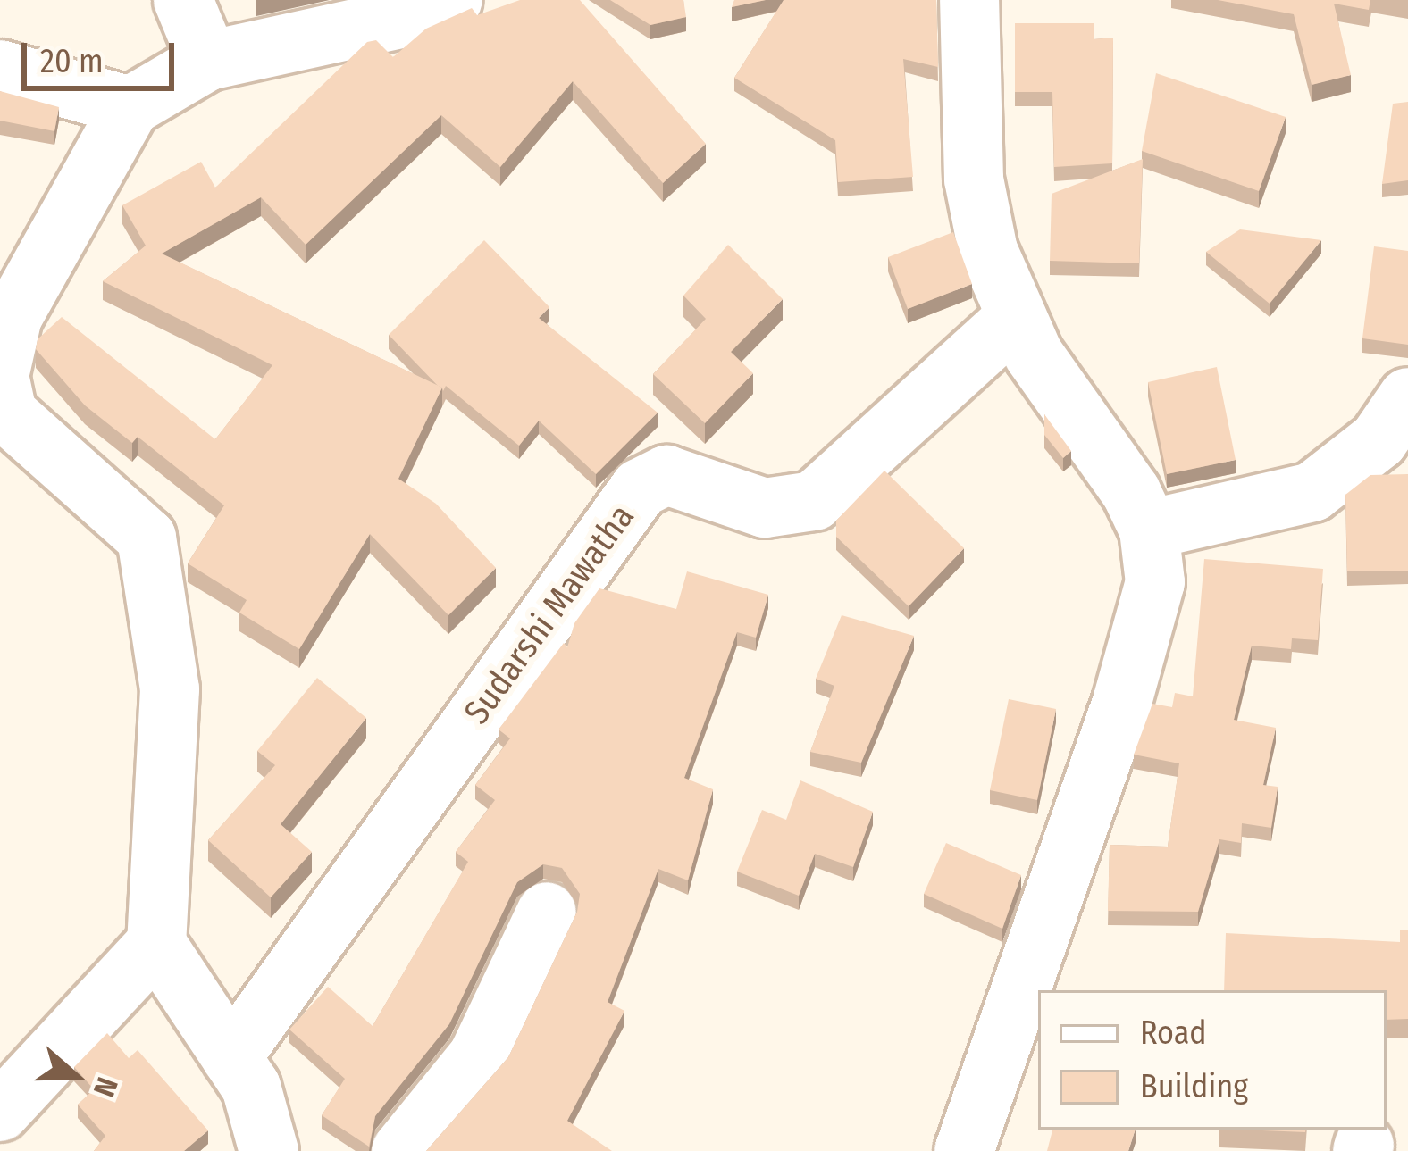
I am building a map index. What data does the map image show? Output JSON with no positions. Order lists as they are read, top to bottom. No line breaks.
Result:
{"streets":{"street":["Sudarshi Mawatha"]},"legend":["Road","Building"],"scale_bar":"20 m","north":"right"}
